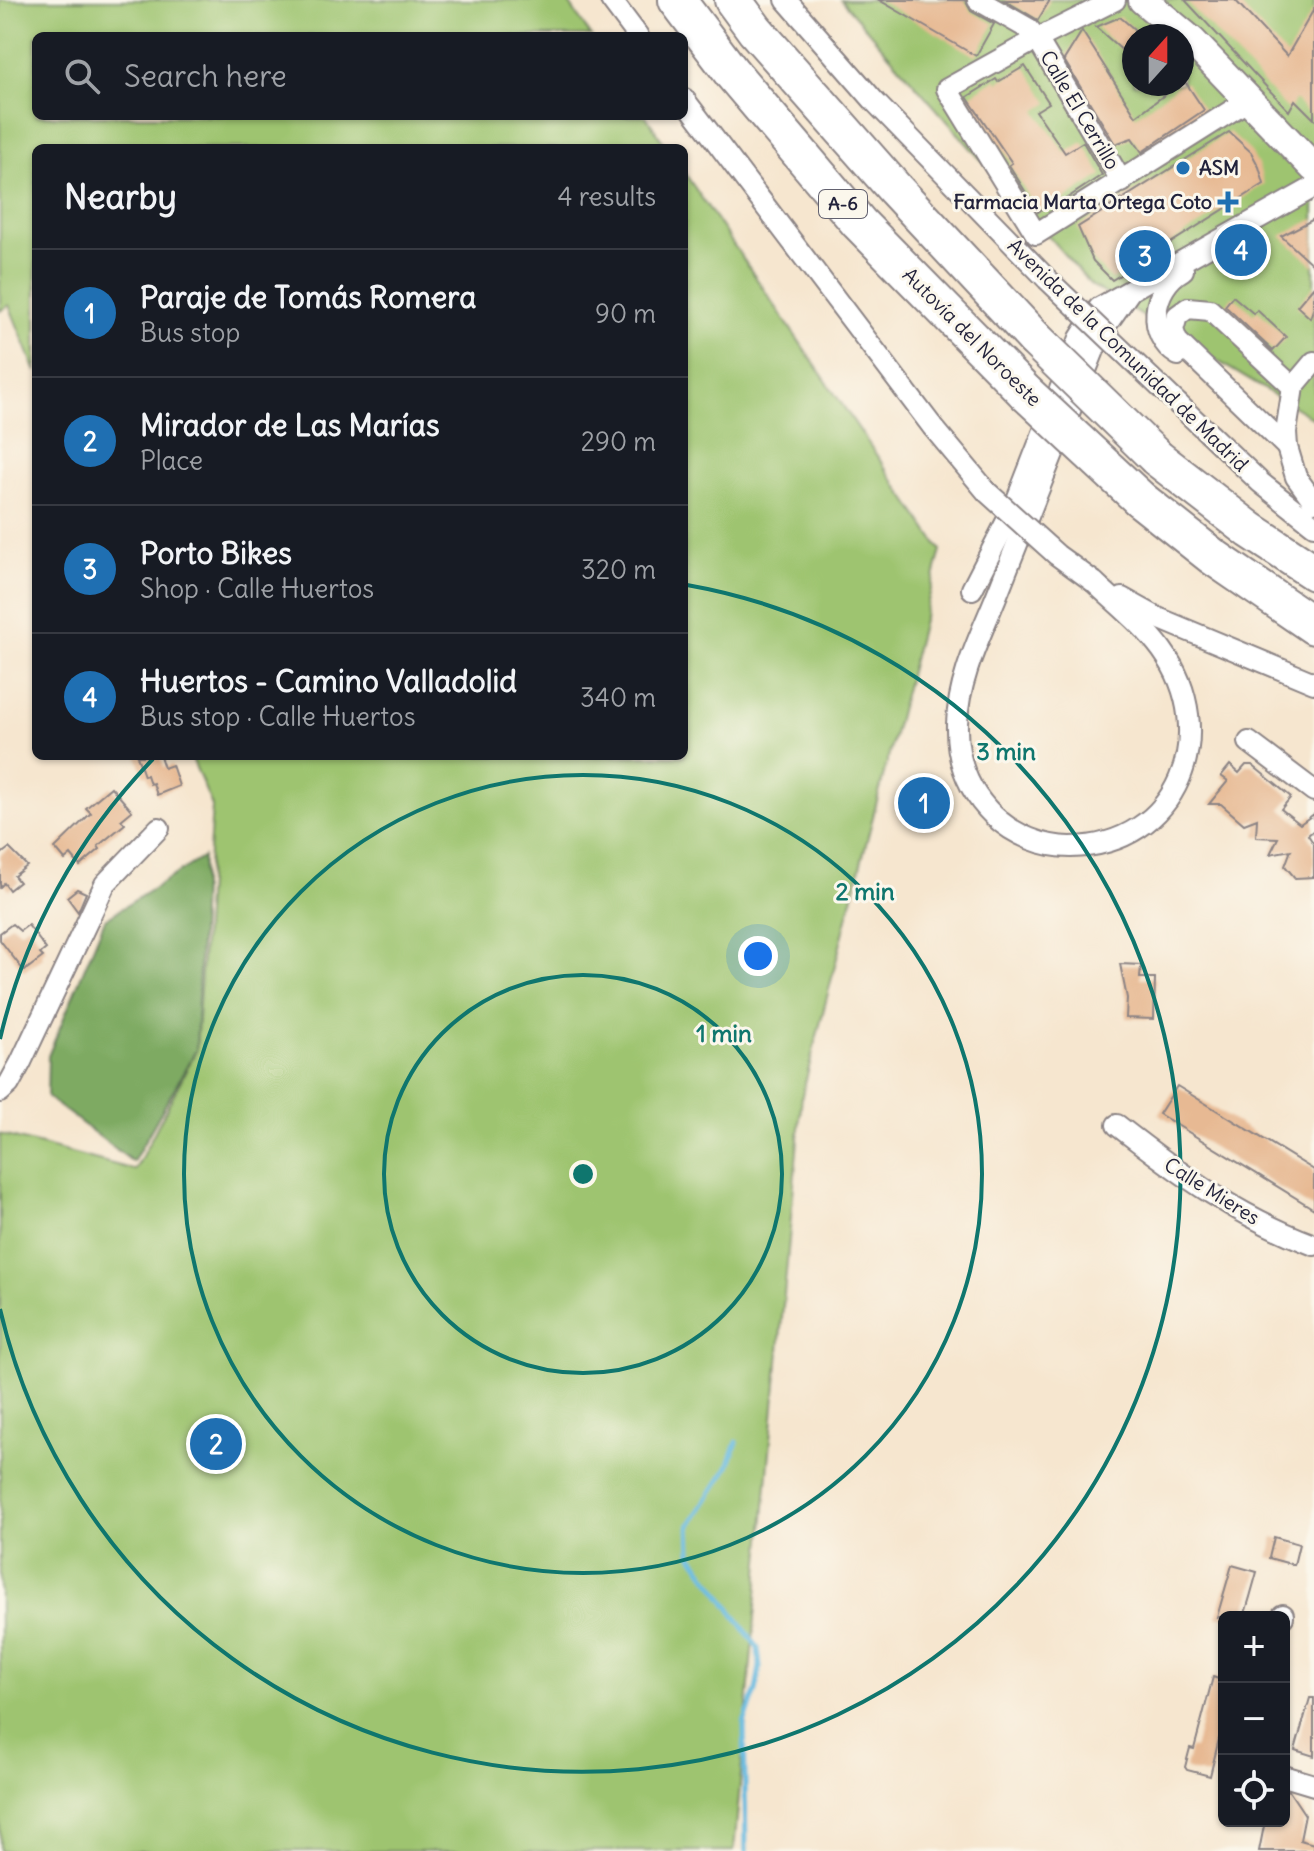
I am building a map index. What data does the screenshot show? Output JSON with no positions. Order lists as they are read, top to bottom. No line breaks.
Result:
{"streets":{"highway":["A-6","Autovía del Noroeste"],"street":["Calle El Cerrillo","Avenida de la Comunidad de Madrid","Calle Mieres"]},"places":{"other":["ASM"],"health":["Farmacia Marta Ortega Coto"]},"north":"top","page":{"search":"Search here","heading":["Nearby","4 results"],"pins":["4","3","1","2"],"list":[{"mark":"1","name":"Paraje de Tomás Romera","note":"Bus stop","value":"90 m"},{"mark":"2","name":"Mirador de Las Marías","note":"Place","value":"290 m"},{"mark":"3","name":"Porto Bikes","note":"Shop · Calle Huertos","value":"320 m"},{"mark":"4","name":"Huertos - Camino Valladolid","note":"Bus stop · Calle Huertos","value":"340 m"}],"map_buttons":["+","−"]},"rings":["3 min","2 min","1 min"]}
